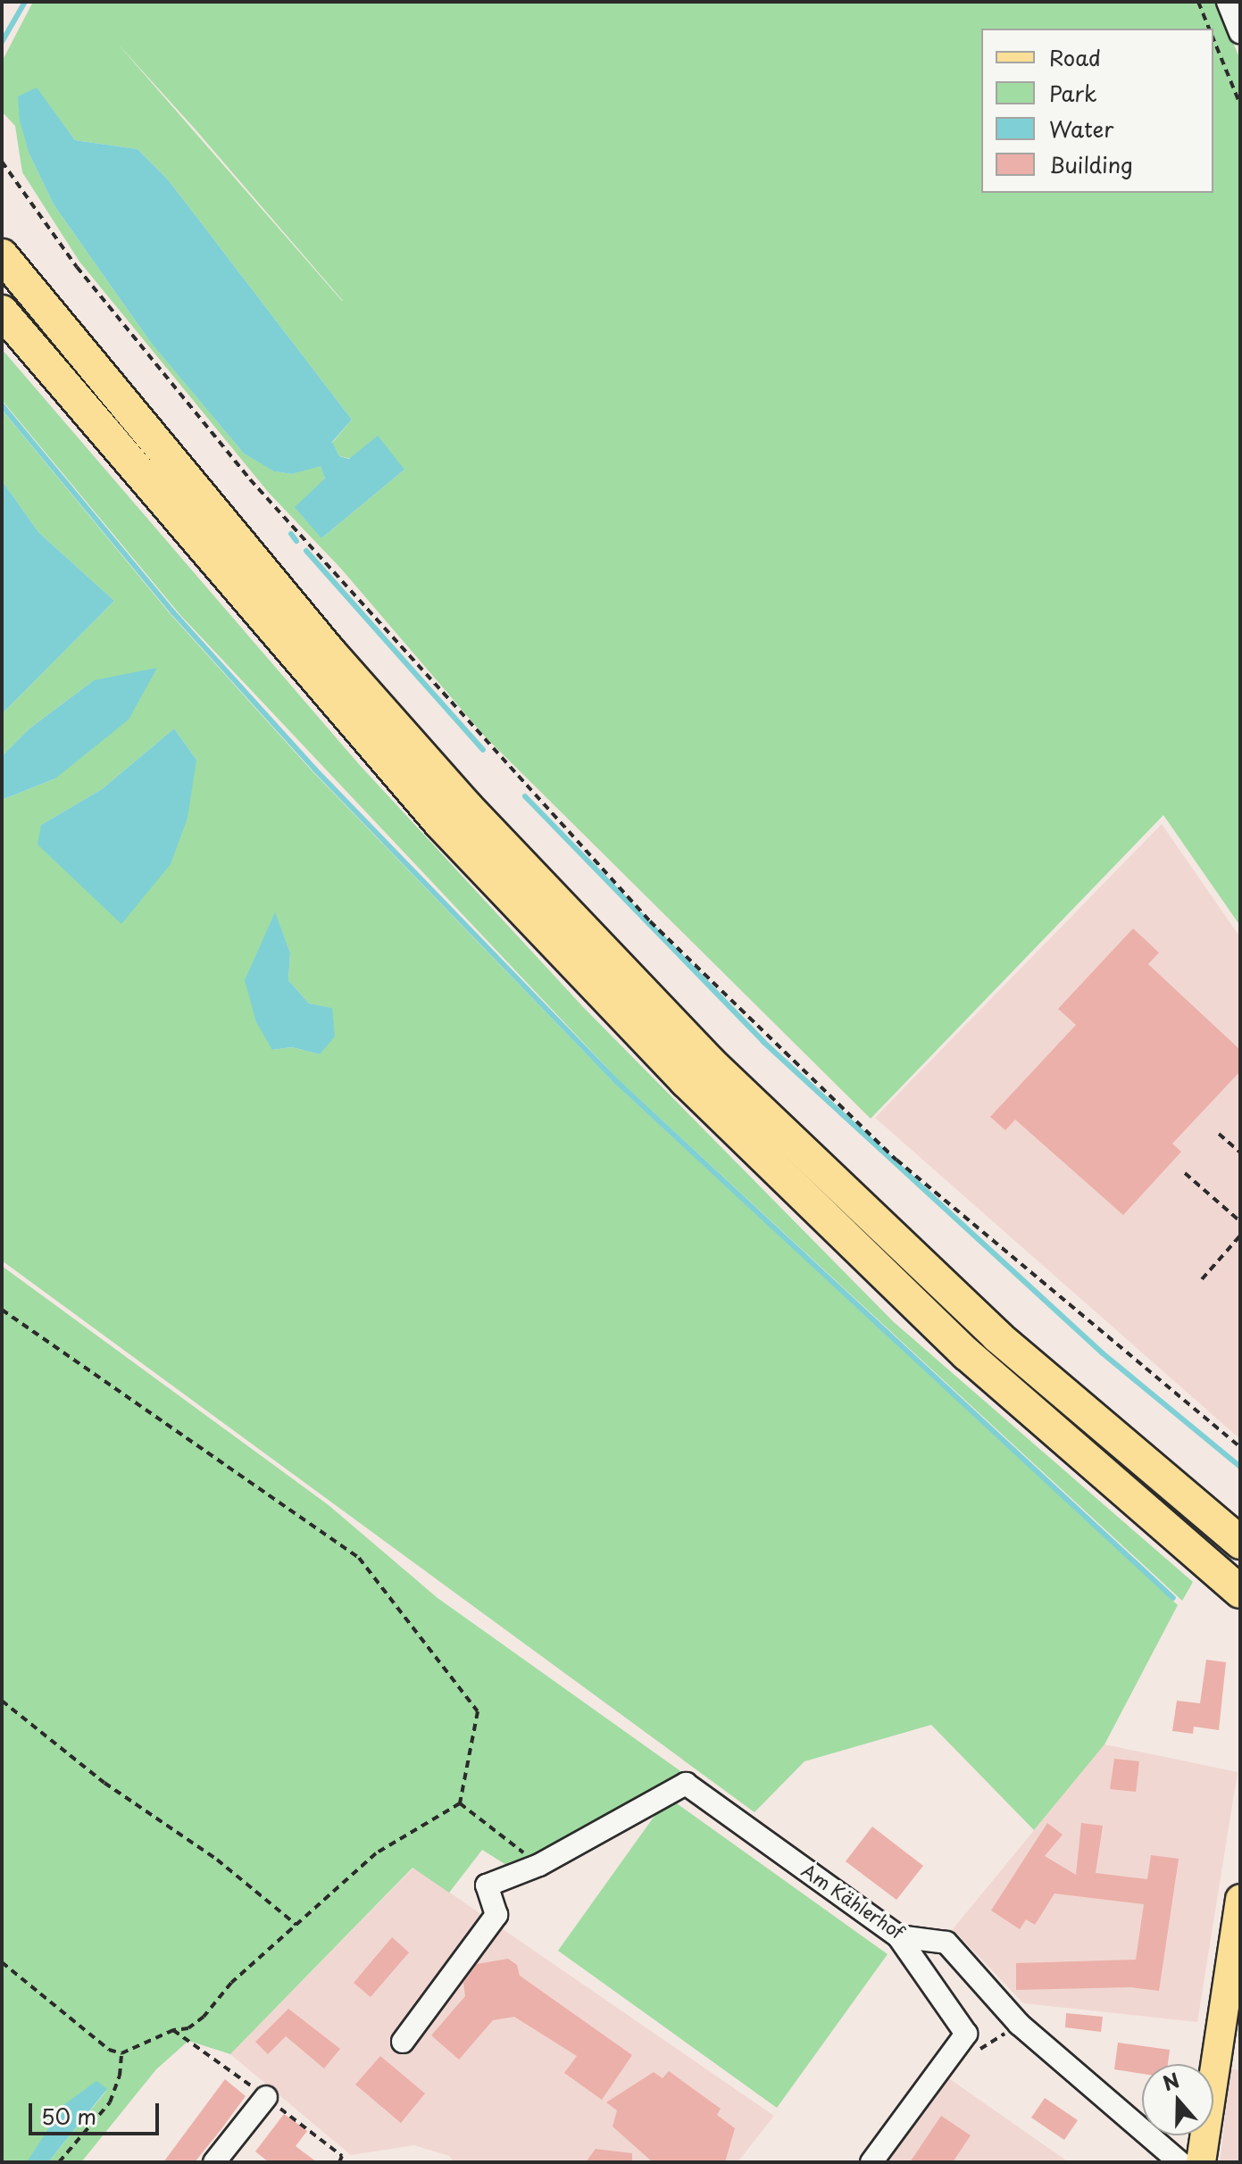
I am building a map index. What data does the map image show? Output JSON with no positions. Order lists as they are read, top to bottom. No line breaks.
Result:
{"streets":{"street":["Am Kählerhof"]},"legend":["Road","Park","Water","Building"],"scale_bar":"50 m","north":"top"}
